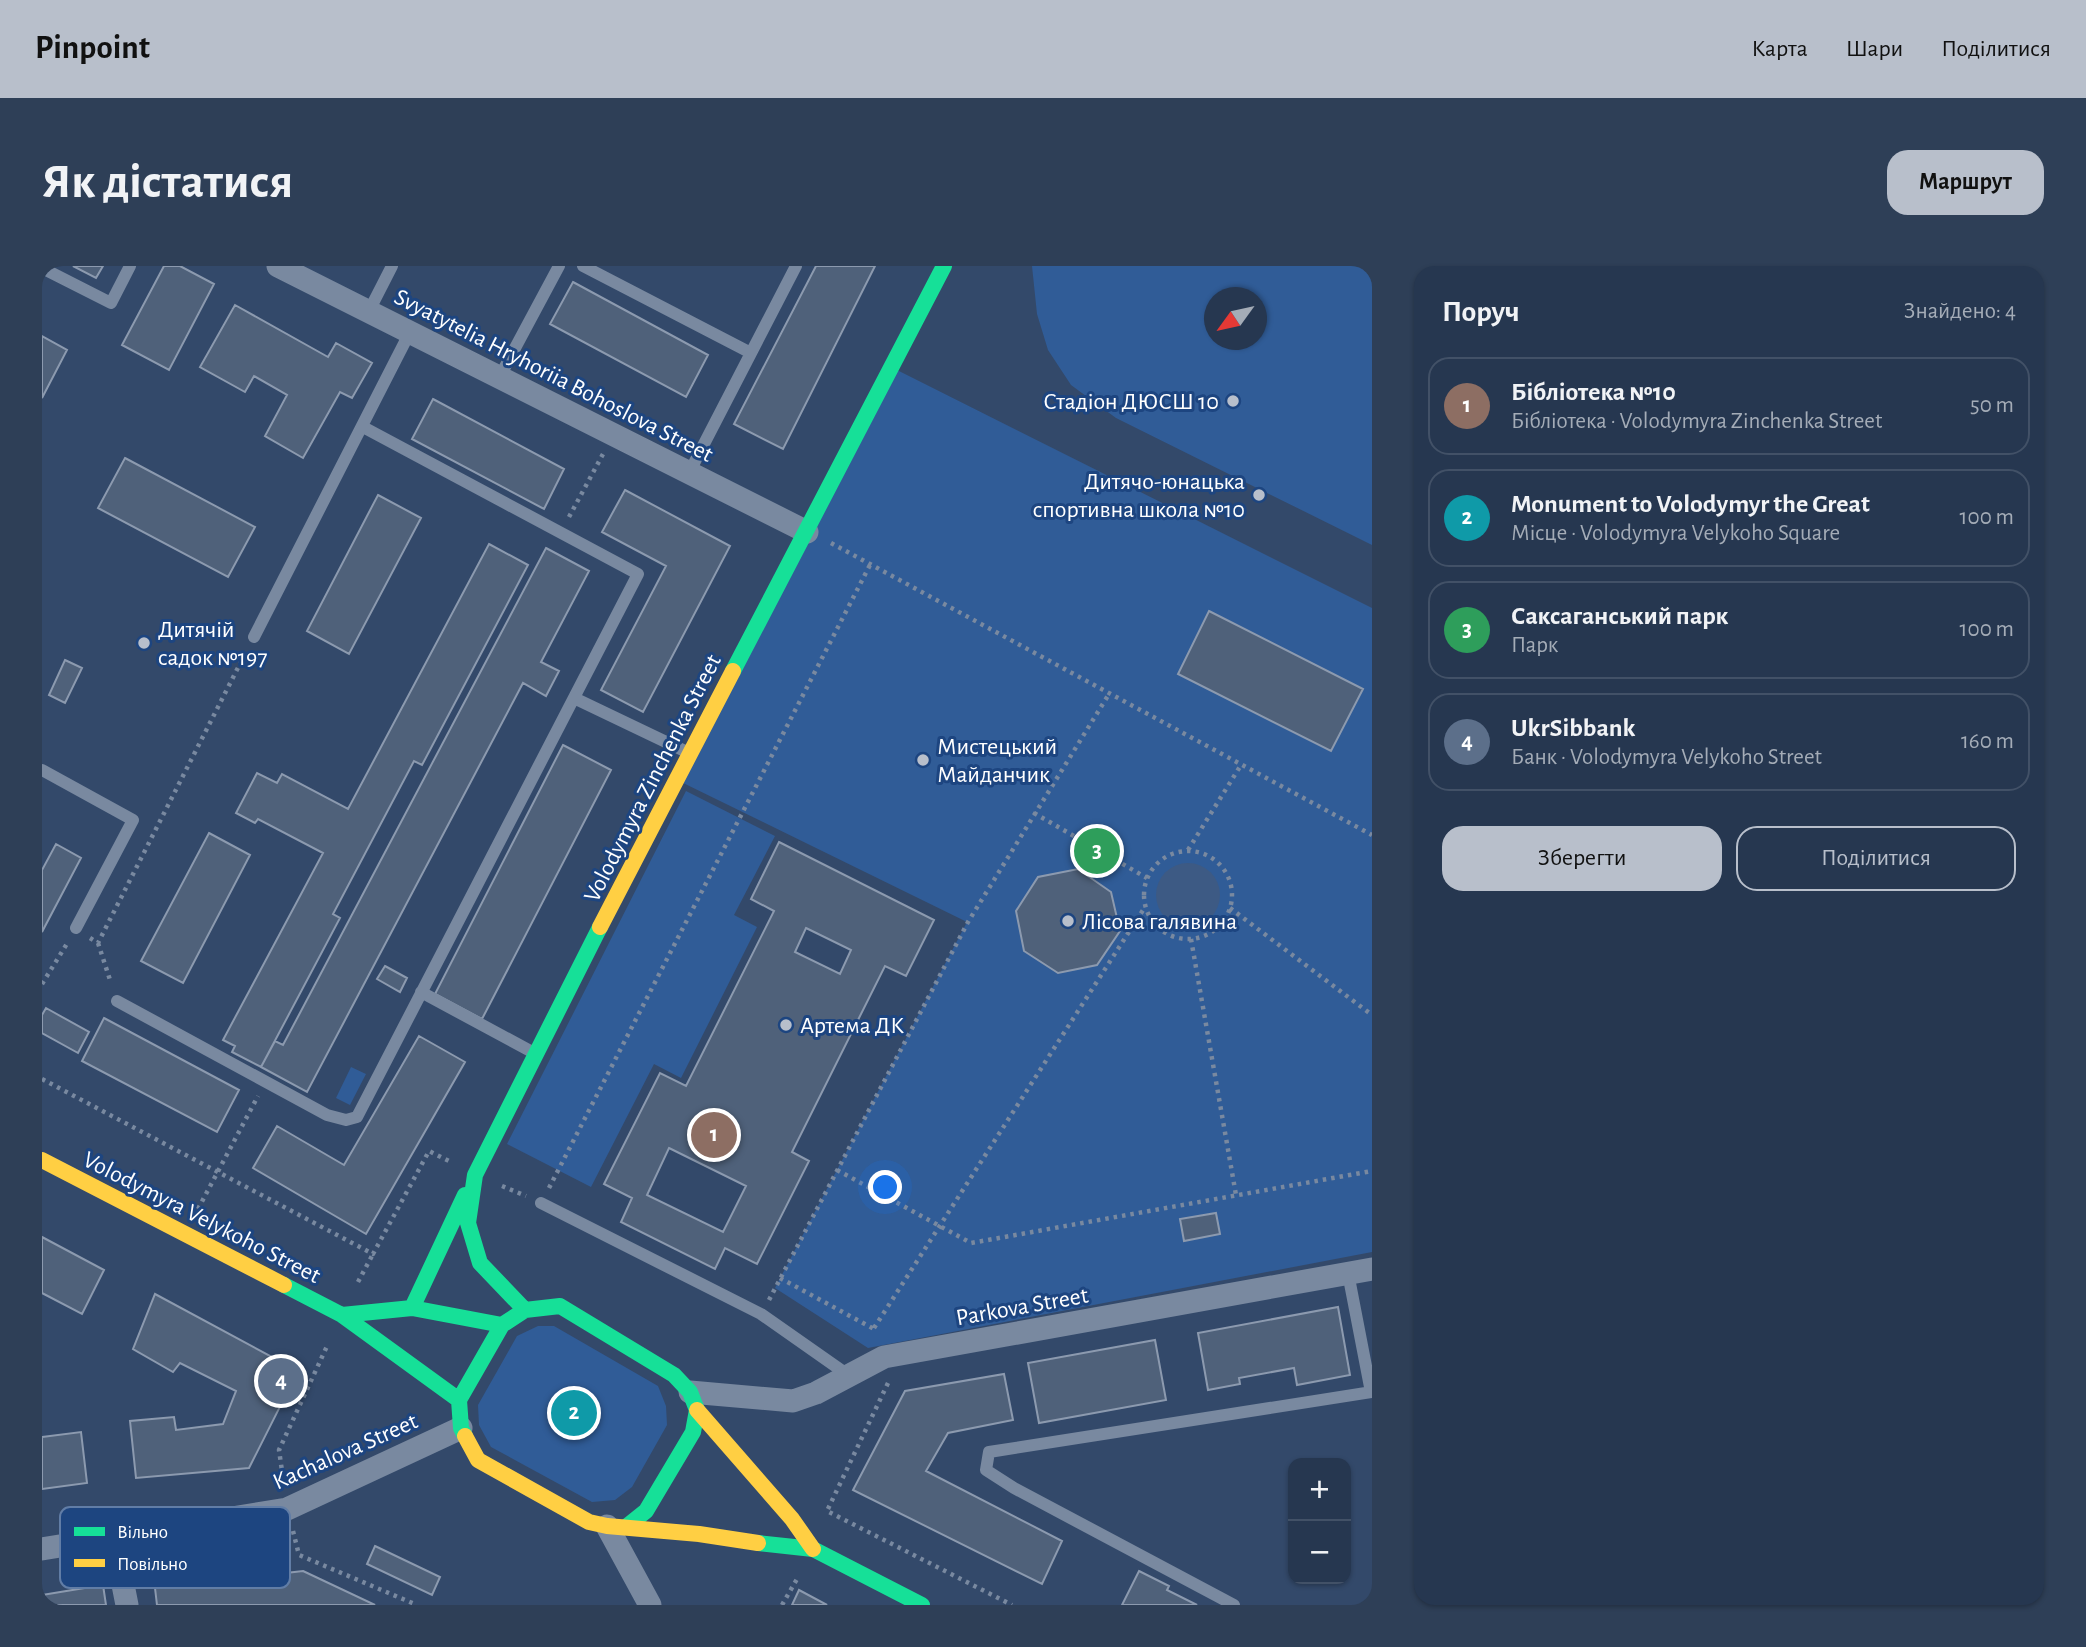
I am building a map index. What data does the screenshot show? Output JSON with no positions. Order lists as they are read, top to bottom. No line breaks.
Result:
{"streets":{"main road":["Volodymyra Zinchenka Street","Volodymyra Velykoho Street"],"street":["Svyatytelia Hryhoriia Bohoslova Street","Parkova Street","Kachalova Street"]},"crossings":[["Svyatytelia Hryhoriia Bohoslova Street","Volodymyra Zinchenka Street"],["Volodymyra Zinchenka Street","Volodymyra Velykoho Street"],["Volodymyra Zinchenka Street","Parkova Street"],["Volodymyra Zinchenka Street","Kachalova Street"],["Volodymyra Velykoho Street","Parkova Street"],["Volodymyra Velykoho Street","Kachalova Street"],["Parkova Street","Kachalova Street"]],"places":["Стадіон ДЮСШ 10","Дитячо-юнацька спортивна школа №10","Дитячій садок №197","Мистецький Майданчик","Лісова галявина","Артема ДК"],"legend":["Вільно","Повільно"],"north":"bottom left","page":{"header":"Pinpoint","nav":["Карта","Шари","Поділитися"],"buttons":["Маршрут",["Зберегти","Поділитися"]],"title":"Як дістатися","heading":["Поруч","Знайдено: 4"],"list":[{"mark":"1","name":"Бібліотека №10","note":"Бібліотека · Volodymyra Zinchenka Street","value":"50 m"},{"mark":"2","name":"Monument to Volodymyr the Great","note":"Місце · Volodymyra Velykoho Square","value":"100 m"},{"mark":"3","name":"Саксаганський парк","note":"Парк","value":"100 m"},{"mark":"4","name":"UkrSibbank","note":"Банк · Volodymyra Velykoho Street","value":"160 m"}],"pins":["3","1","4","2"],"map_buttons":["+","−"]}}
